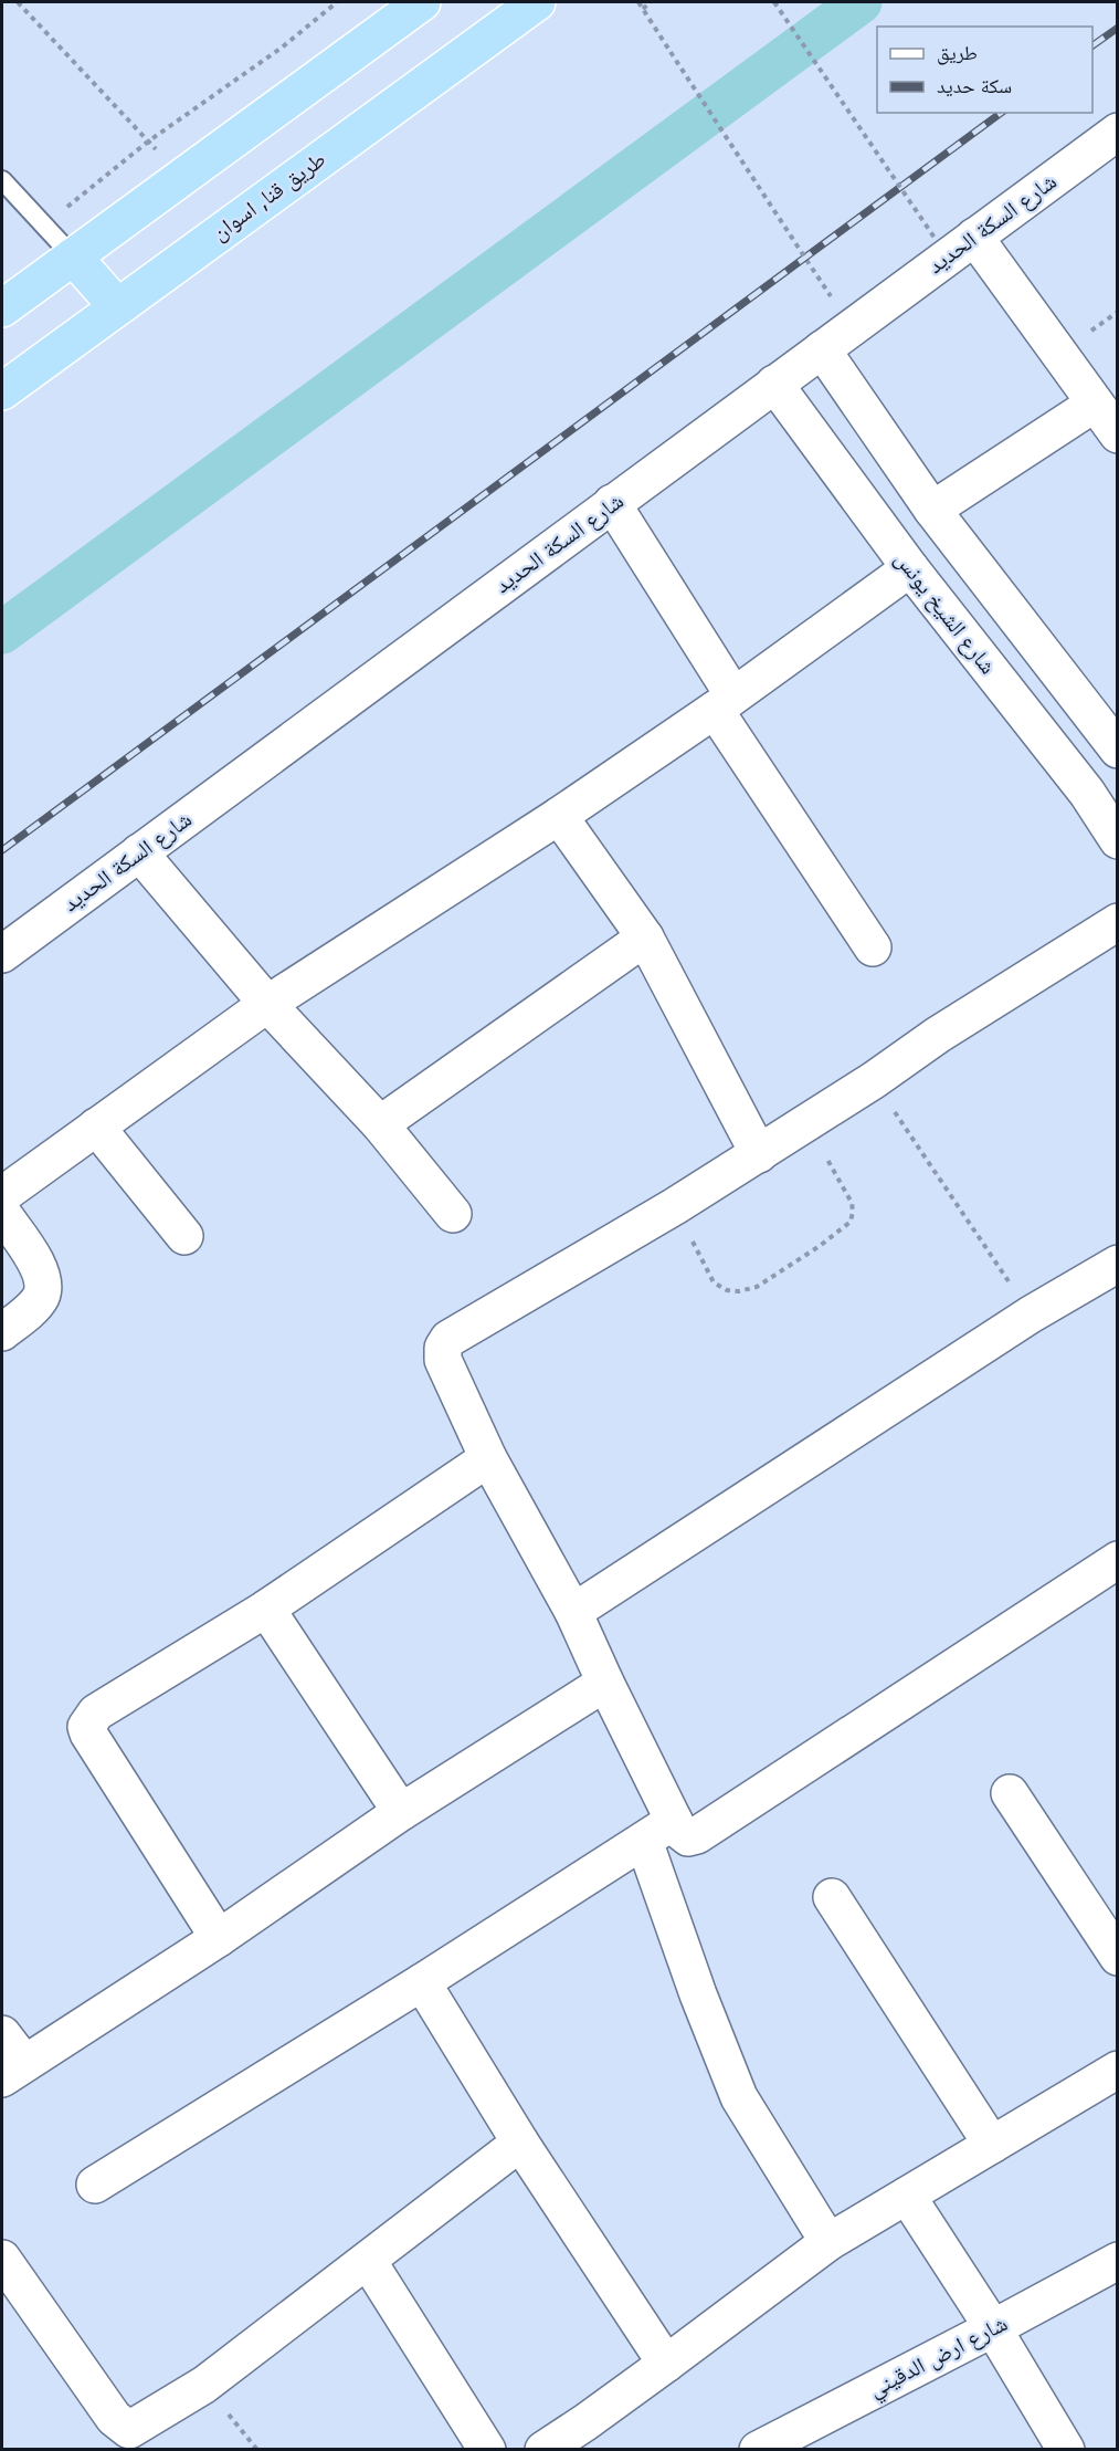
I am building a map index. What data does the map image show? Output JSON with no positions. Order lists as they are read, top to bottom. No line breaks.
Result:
{"streets":{"highway":["طريق قنا, اسوان"],"street":["شارع السكة الحديد","شارع الشيخ يونس","شارع ارض الدقيني"]},"crossings":[["شارع السكة الحديد","شارع الشيخ يونس"]],"legend":["طريق","سكة حديد"]}
